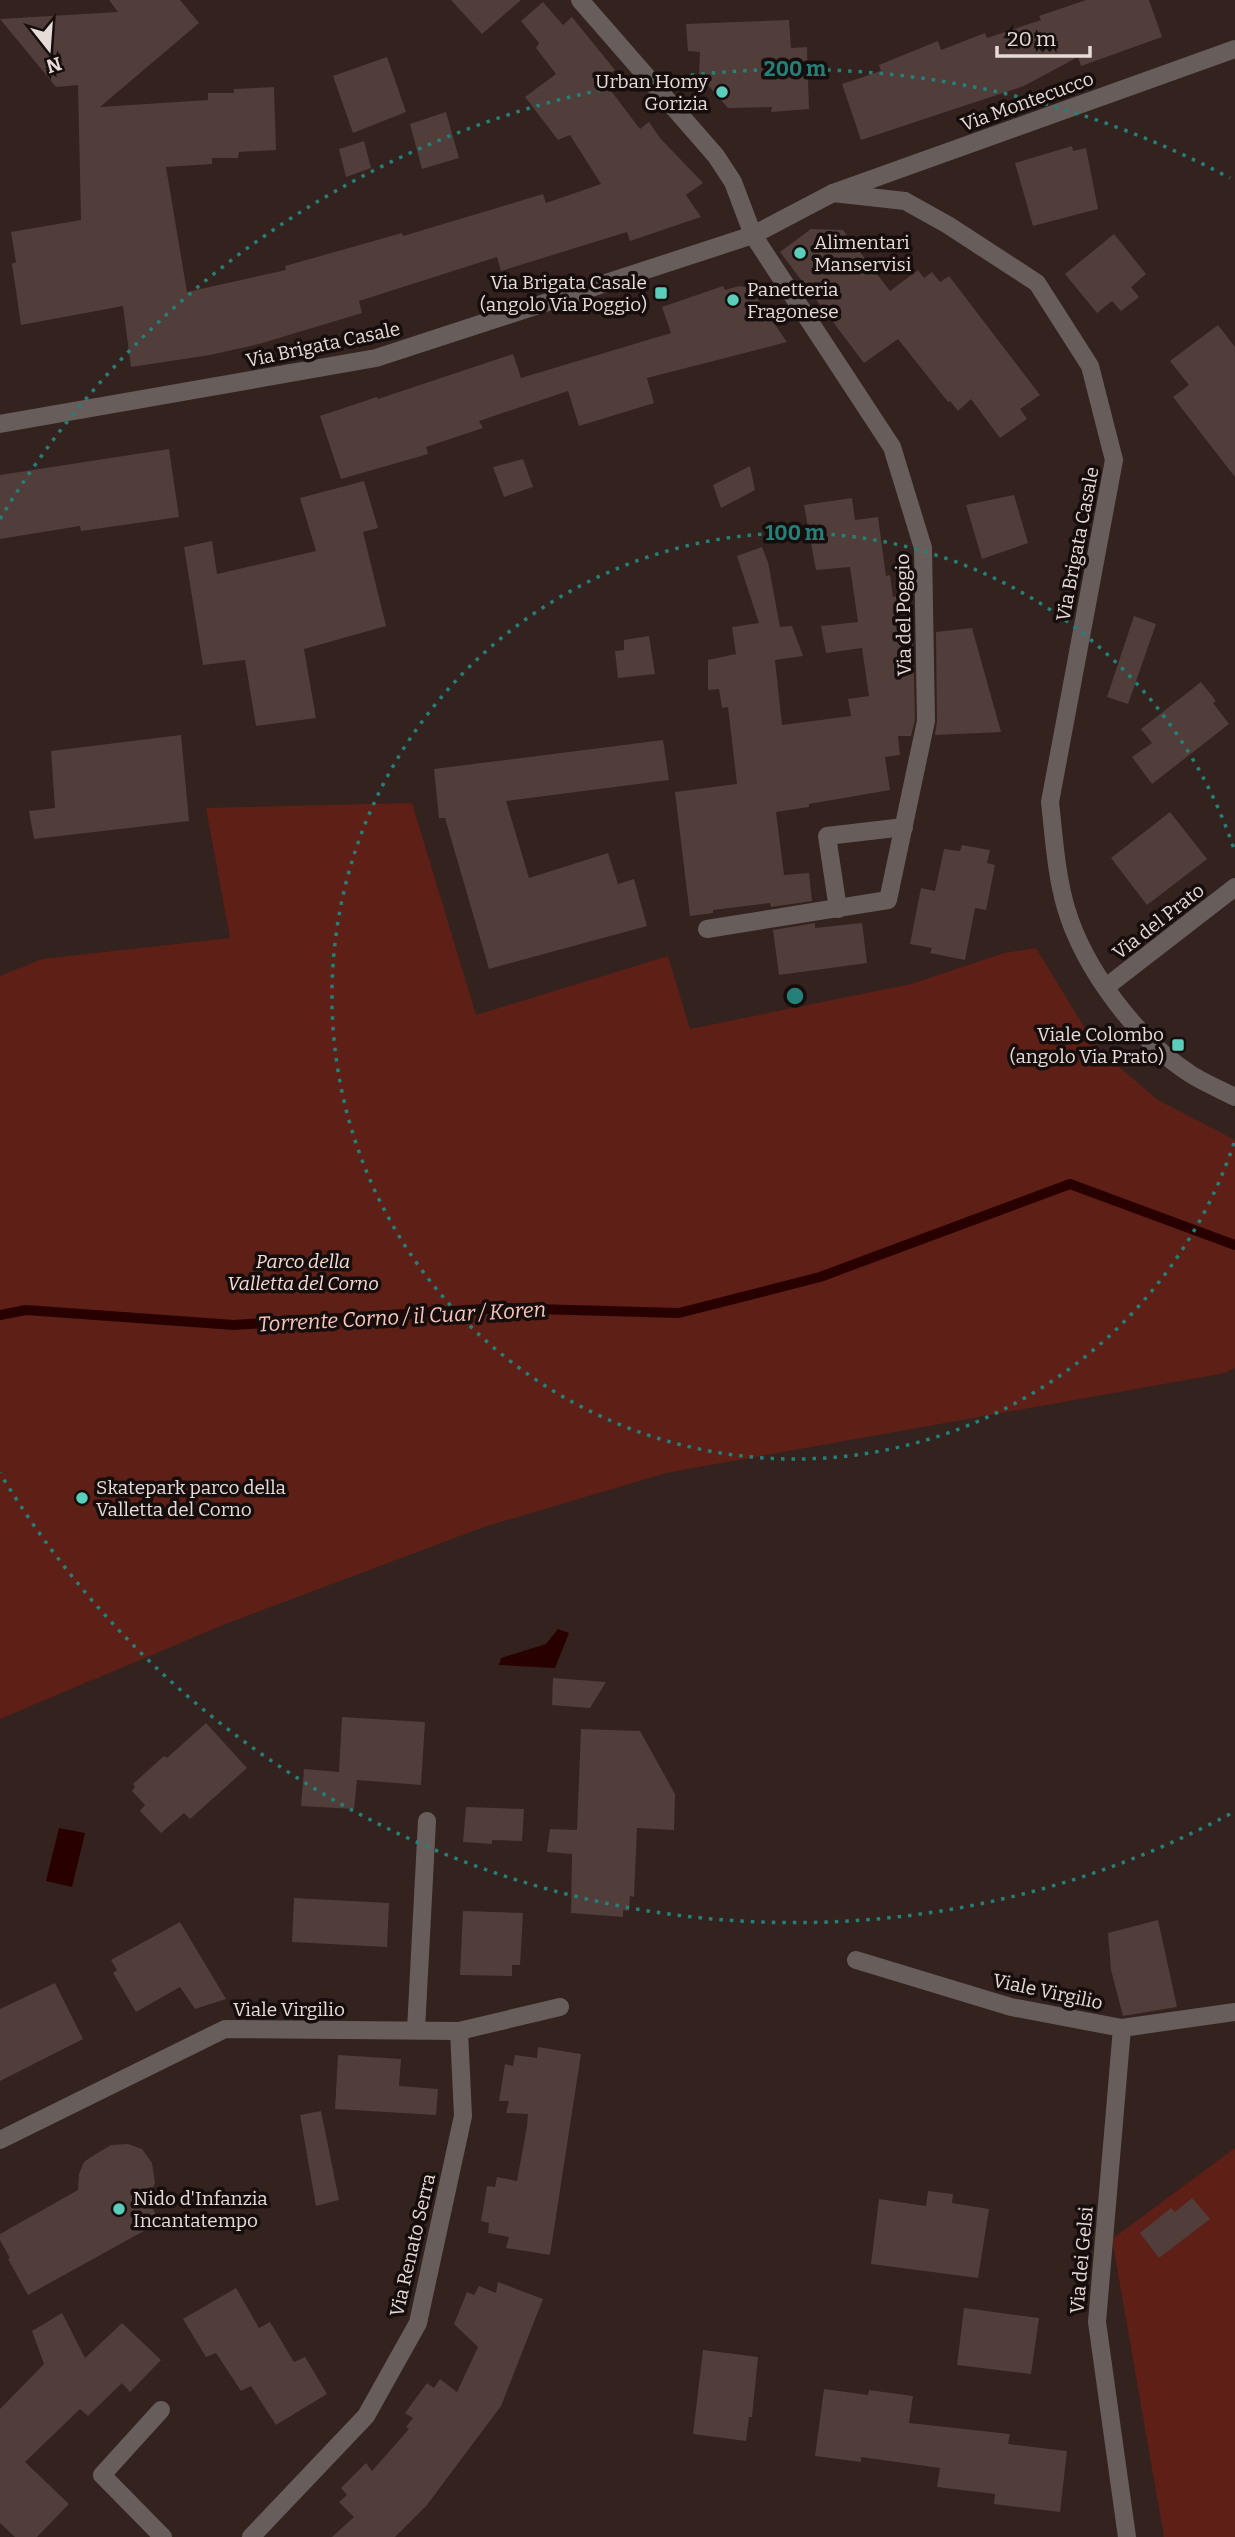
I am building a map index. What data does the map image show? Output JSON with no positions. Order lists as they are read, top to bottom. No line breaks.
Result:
{"streets":{"street":["Via Montecucco","Via Brigata Casale","Via del Poggio","Via del Prato","Viale Virgilio","Via Renato Serra","Via dei Gelsi"]},"crossings":[["Via Montecucco","Via Brigata Casale"],["Via Brigata Casale","Via del Poggio"],["Via Brigata Casale","Via del Prato"],["Viale Virgilio","Via Renato Serra"],["Viale Virgilio","Via dei Gelsi"]],"water":["Torrente Corno / il Cuar / Koren"],"parks":["Parco della Valletta del Corno"],"places":{"other":["Urban Homy Gorizia","Alimentari Manservisi","Panetteria Fragonese","Skatepark parco della Valletta del Corno","Nido d'Infanzia Incantatempo"],"transit":["Via Brigata Casale (angolo Via Poggio)","Viale Colombo (angolo Via Prato)"]},"scale_bar":"20 m","north":"bottom","rings":["200 m","100 m"]}
